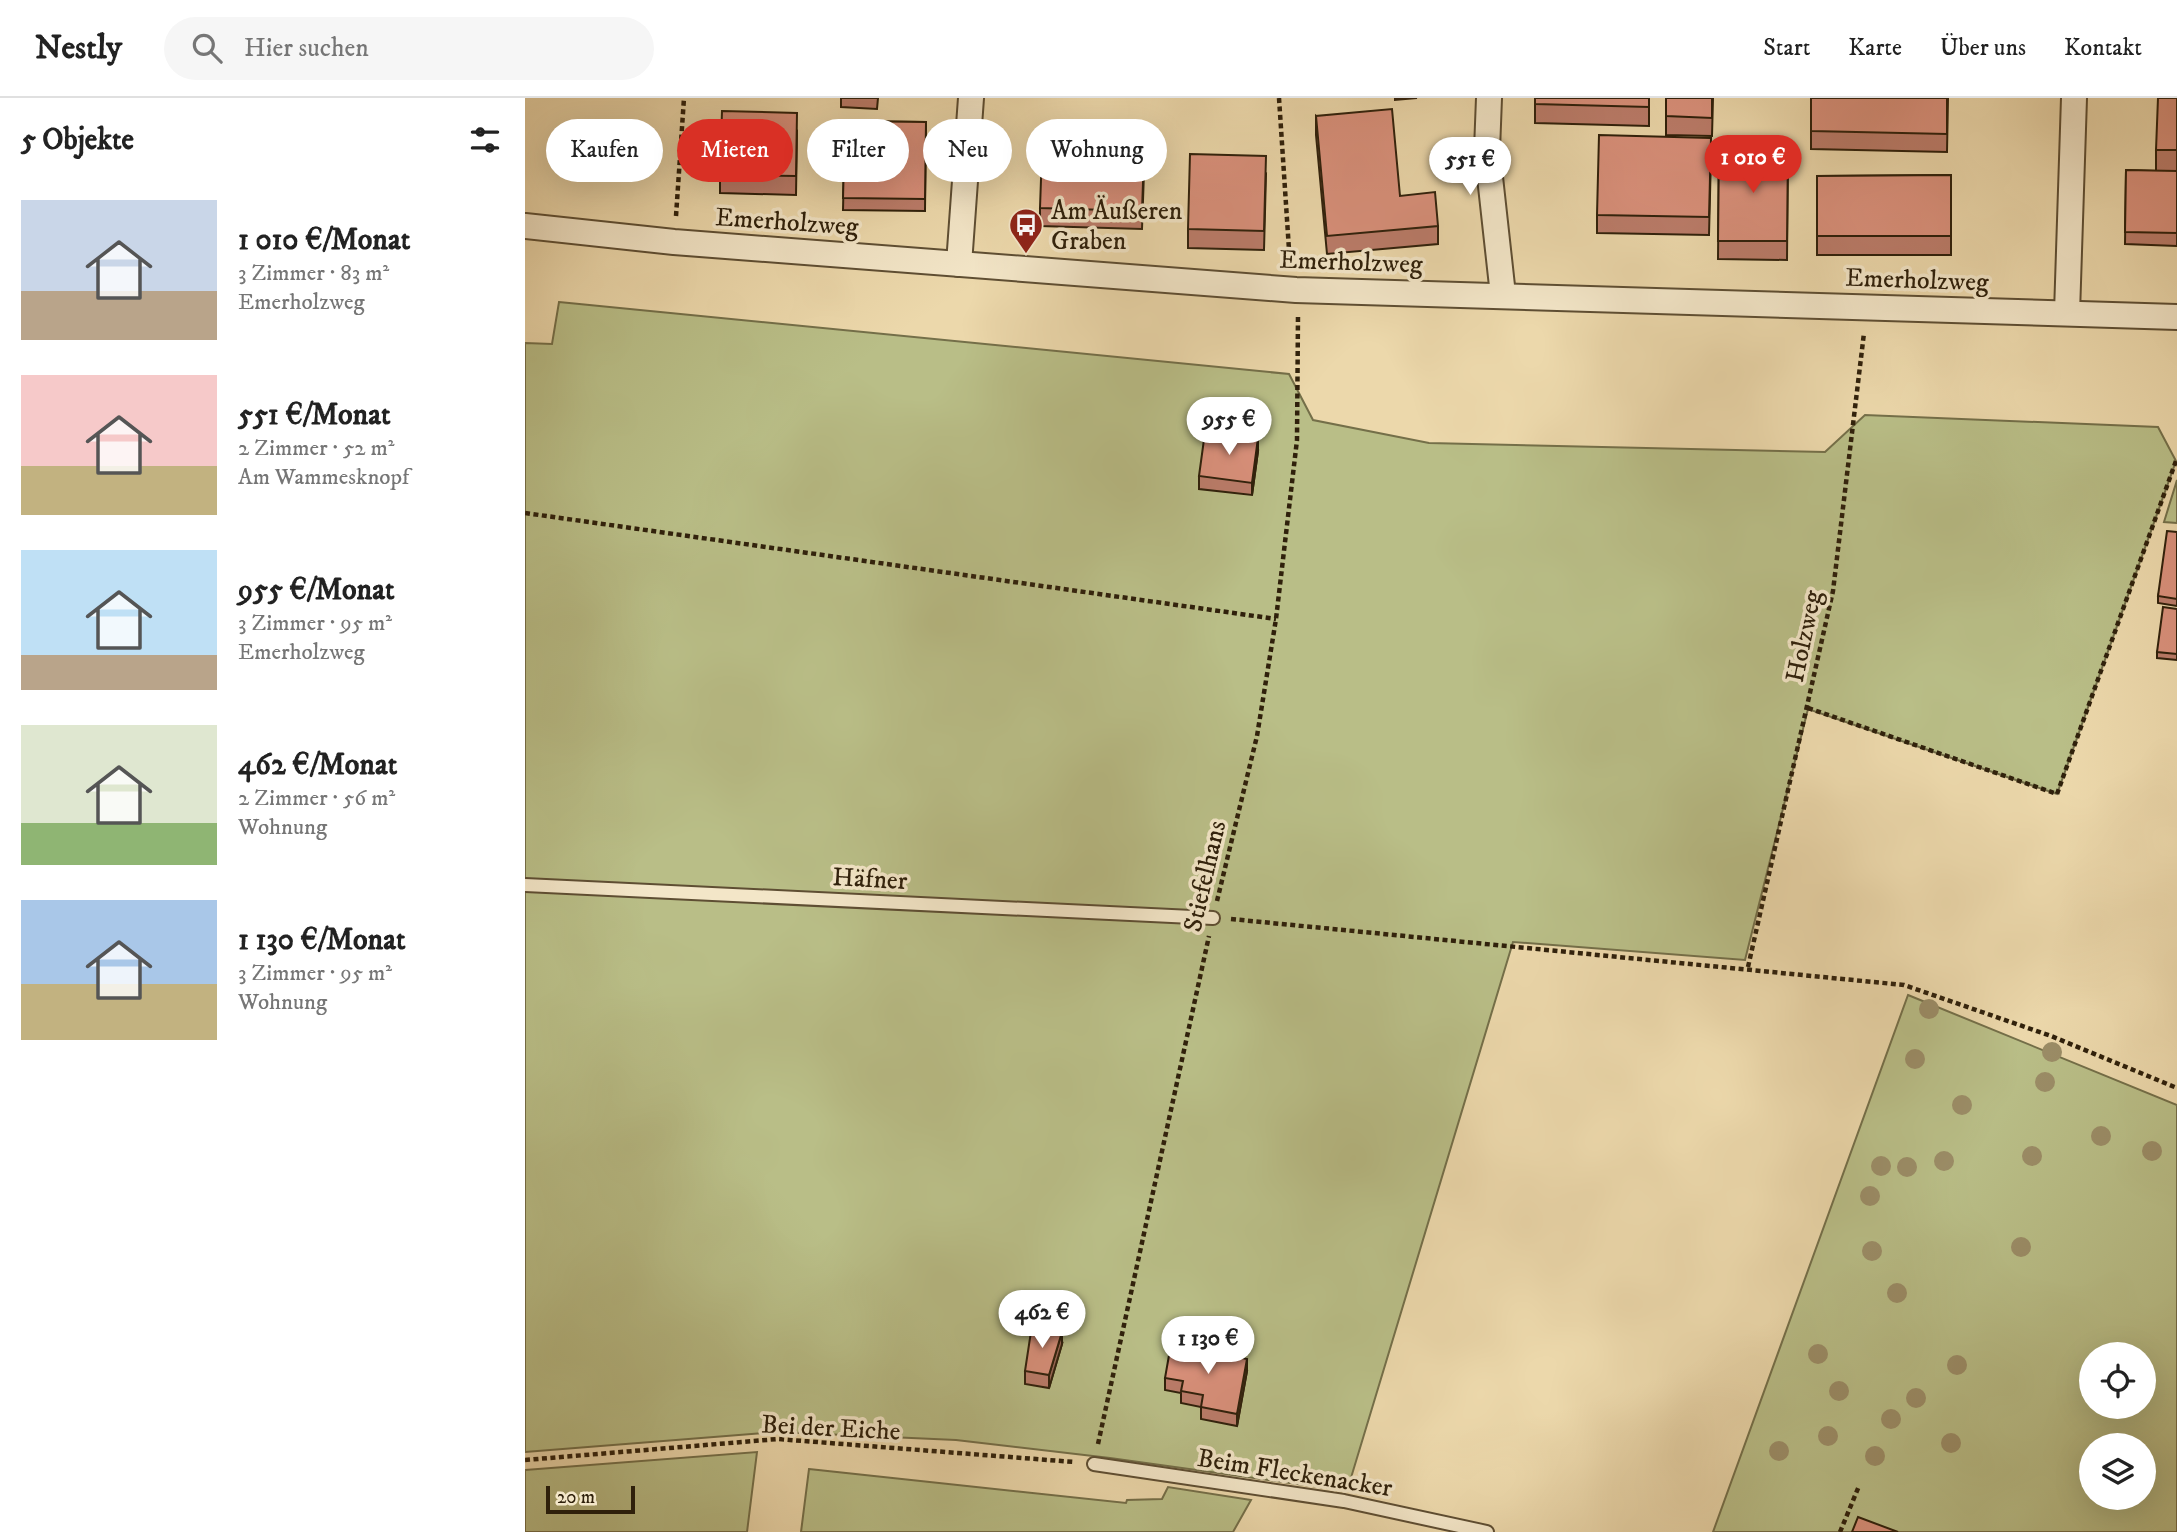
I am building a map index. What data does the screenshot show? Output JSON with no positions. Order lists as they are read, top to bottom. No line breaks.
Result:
{"streets":{"street":["Emerholzweg"],"lane":["Häfner","Beim Fleckenacker"],"path":["Holzweg","Stiefelhans","Bei der Eiche"]},"crossings":[["Emerholzweg","Holzweg"],["Emerholzweg","Stiefelhans"],["Stiefelhans","Häfner"],["Stiefelhans","Bei der Eiche"],["Stiefelhans","Beim Fleckenacker"],["Bei der Eiche","Beim Fleckenacker"]],"places":{"bus stop":["Am Äußeren Graben"]},"scale_bar":"20 m","page":{"header":"Nestly","search":"Hier suchen","nav":["Start","Karte","Über uns","Kontakt"],"heading":"5 Objekte","chip":["Kaufen","Mieten","Filter","Neu","Wohnung"],"price":["1 010 €","551 €","955 €","462 €","1 130 €"],"list":[{"name":"1 010 €/Monat","note":"3 Zimmer · 83 m² · Emerholzweg"},{"name":"551 €/Monat","note":"2 Zimmer · 52 m² · Am Wammesknopf"},{"name":"955 €/Monat","note":"3 Zimmer · 95 m² · Emerholzweg"},{"name":"462 €/Monat","note":"2 Zimmer · 56 m² · Wohnung"},{"name":"1 130 €/Monat","note":"3 Zimmer · 95 m² · Wohnung"}],"scale":"20 m"}}
